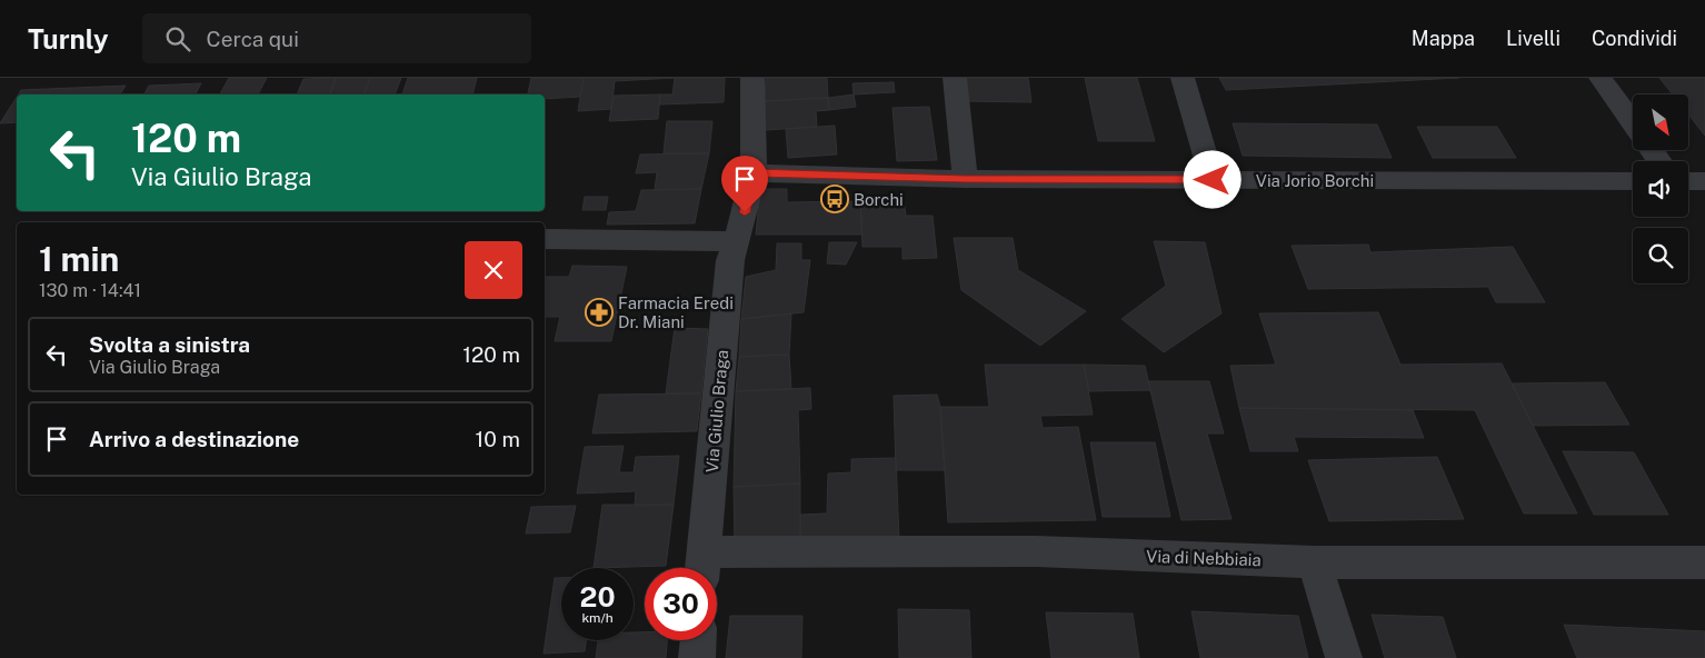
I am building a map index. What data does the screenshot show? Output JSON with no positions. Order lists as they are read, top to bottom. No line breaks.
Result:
{"streets":{"street":["Via Jorio Borchi","Via Giulio Braga","Via di Nebbiaia"]},"crossings":[["Via Jorio Borchi","Via Giulio Braga"],["Via Giulio Braga","Via di Nebbiaia"]],"places":{"bus stop":["Borchi"],"pharmacy":["Farmacia Eredi Dr. Miani"]},"north":"bottom right","page":{"header":"Turnly","search":"Cerca qui","nav":["Mappa","Livelli","Condividi"],"turn":["120 m","Via Giulio Braga"],"heading":["1 min","130 m · 14:41"],"list":[{"name":"Svolta a sinistra","note":"Via Giulio Braga","value":"120 m"},{"name":"Arrivo a destinazione","value":"10 m"}],"speed":"20 km/h","limit":"30"}}
